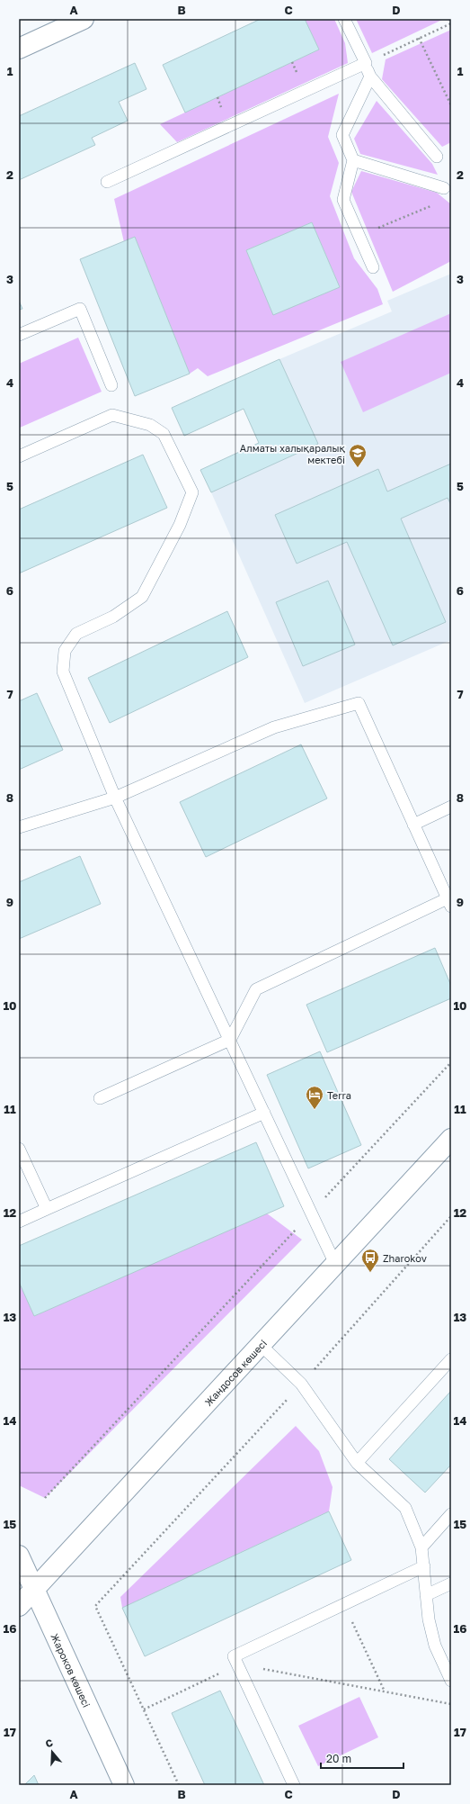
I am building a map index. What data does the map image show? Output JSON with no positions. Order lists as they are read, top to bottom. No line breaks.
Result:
{"streets":{"main road":["Жандосов көшесі","Жароков көшесі"]},"crossings":[["Жандосов көшесі","Жароков көшесі"]],"places":{"school or university":["Алматы халықаралық мектебі"],"hotel":["Terra"],"bus stop":["Zharokov"]},"scale_bar":"20 m","north":"top","grid":{"columns":["A","B","C","D"],"rows":["1","2","3","4","5","6","7","8","9","10","11","12","13","14","15","16","17"]}}
